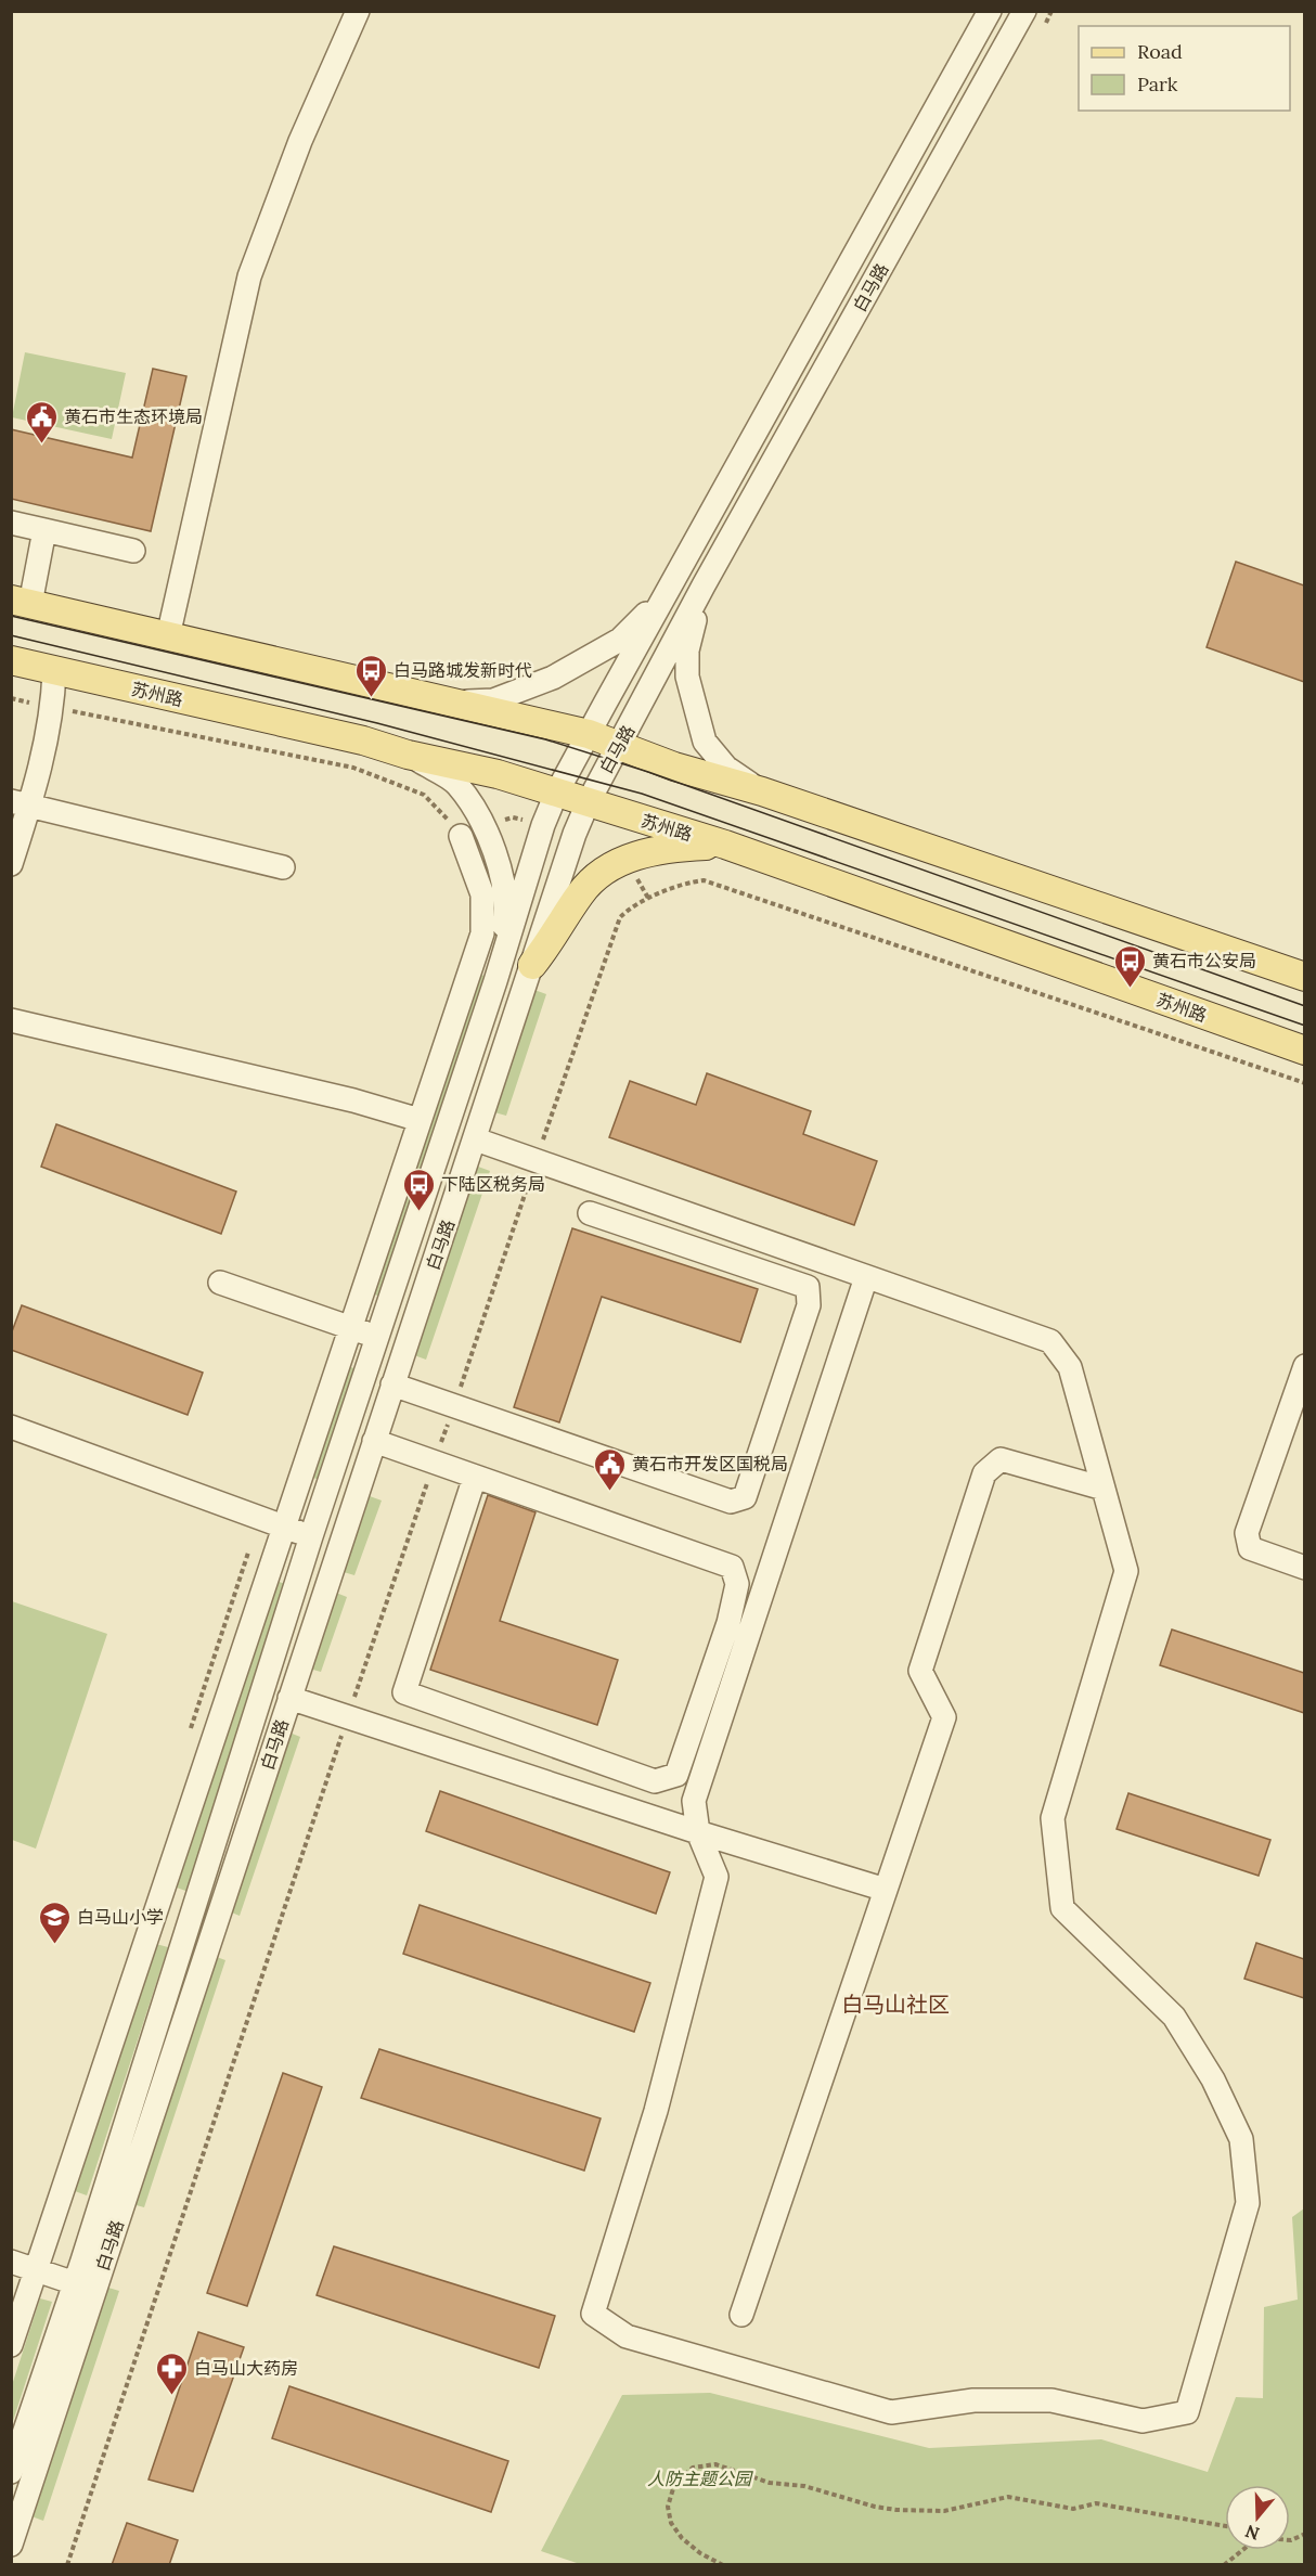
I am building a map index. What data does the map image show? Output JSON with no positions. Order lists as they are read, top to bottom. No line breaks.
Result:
{"streets":{"main road":["苏州路"],"street":["白马路"]},"crossings":[["白马路","苏州路"]],"districts":["白马山社区"],"parks":["人防主题公园"],"places":{"public building":["黄石市生态环境局","黄石市开发区国税局"],"bus stop":["白马路城发新时代","黄石市公安局","下陆区税务局"],"school or university":["白马山小学"],"pharmacy":["白马山大药房"]},"legend":["Road","Park"],"north":"bottom"}
